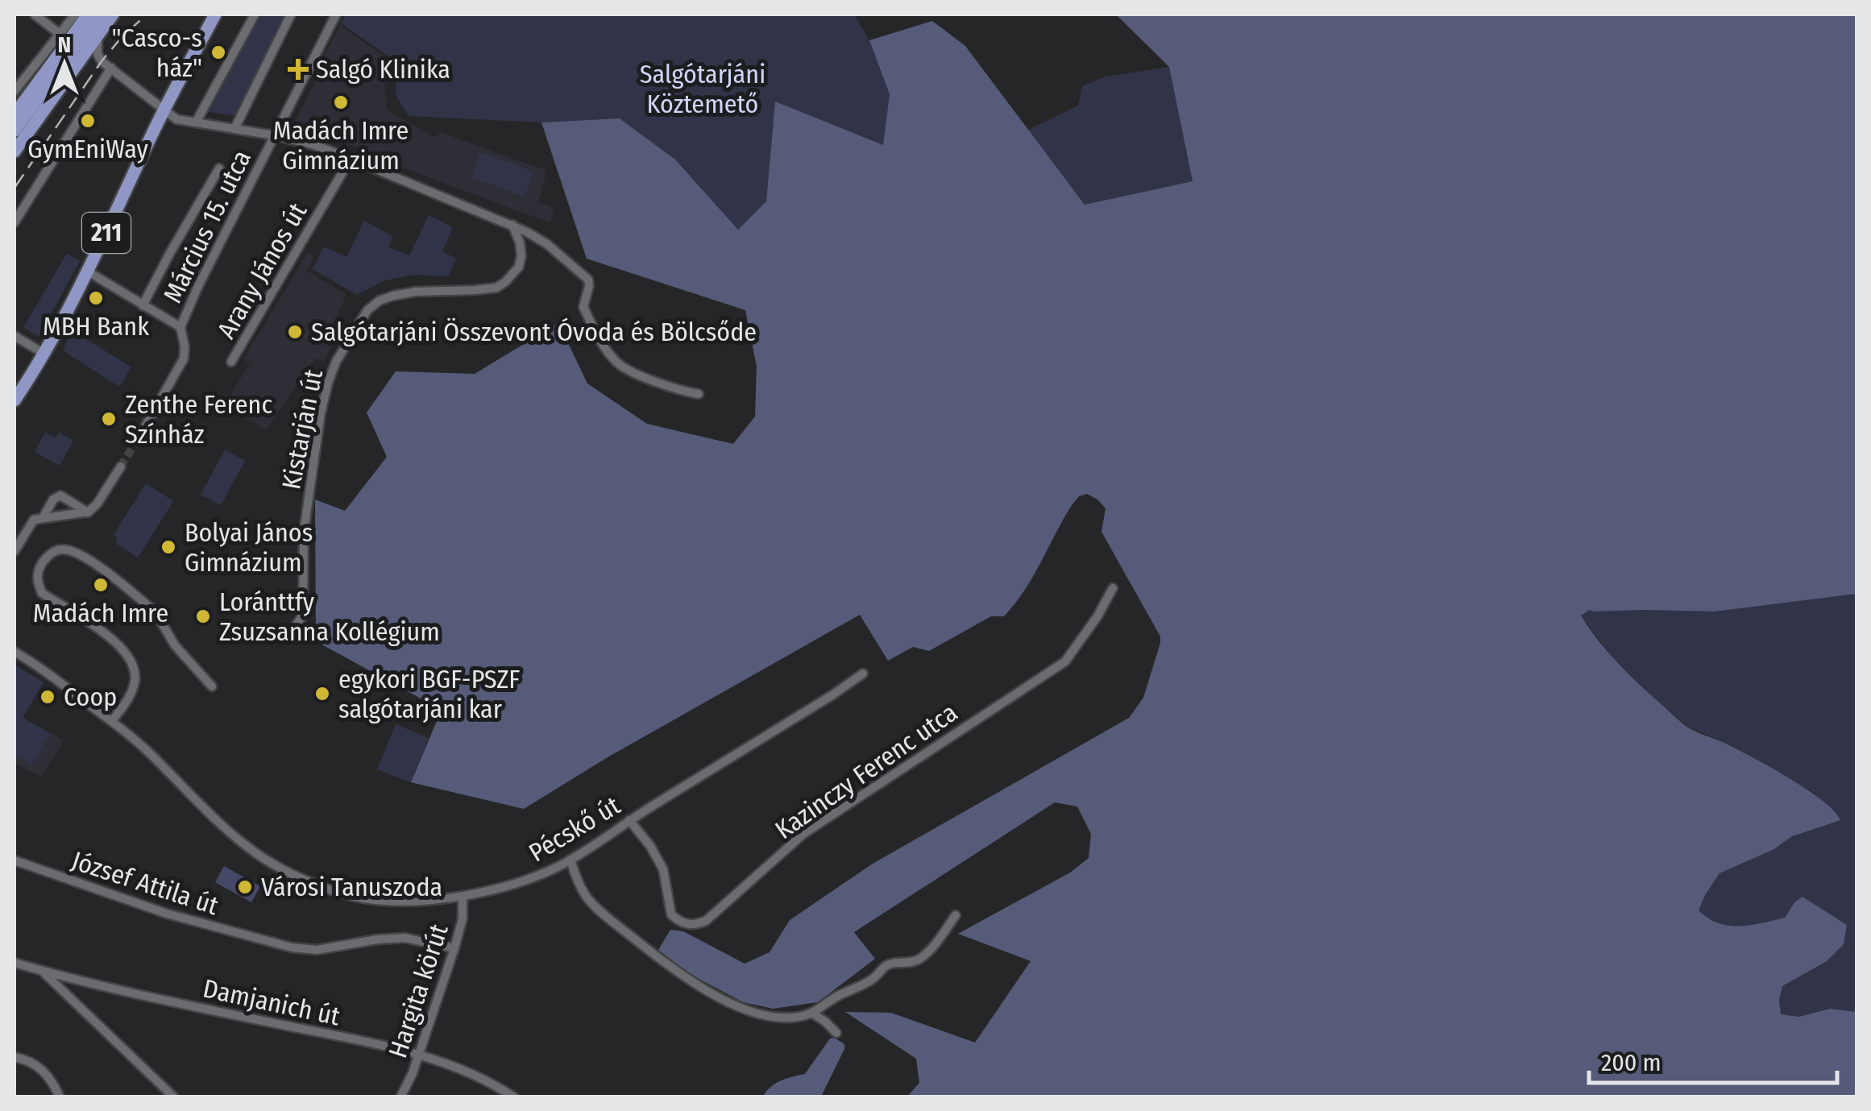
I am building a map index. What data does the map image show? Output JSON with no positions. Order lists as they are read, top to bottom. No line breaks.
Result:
{"streets":{"main road":["211"],"street":["Március 15. utca","Arany János út","Kistarján út","Kazinczy Ferenc utca","Pécskő út","József Attila út","Hargita körút","Damjanich út"]},"crossings":[["Március 15. utca","211"],["Kazinczy Ferenc utca","Pécskő út"],["Pécskő út","Hargita körút"],["József Attila út","Hargita körút"],["Hargita körút","Damjanich út"]],"parks":["Salgótarjáni Köztemető"],"places":{"other":["\"Casco-s ház\"","Madách Imre Gimnázium","GymEniWay","MBH Bank","Salgótarjáni Összevont Óvoda és Bölcsőde","Zenthe Ferenc Színház","Bolyai János Gimnázium","Madách Imre","Loránttfy Zsuzsanna Kollégium","egykori BGF-PSZF salgótarjáni kar","Coop","Városi Tanuszoda"],"health":["Salgó Klinika"]},"scale_bar":"200 m","north":"top"}
